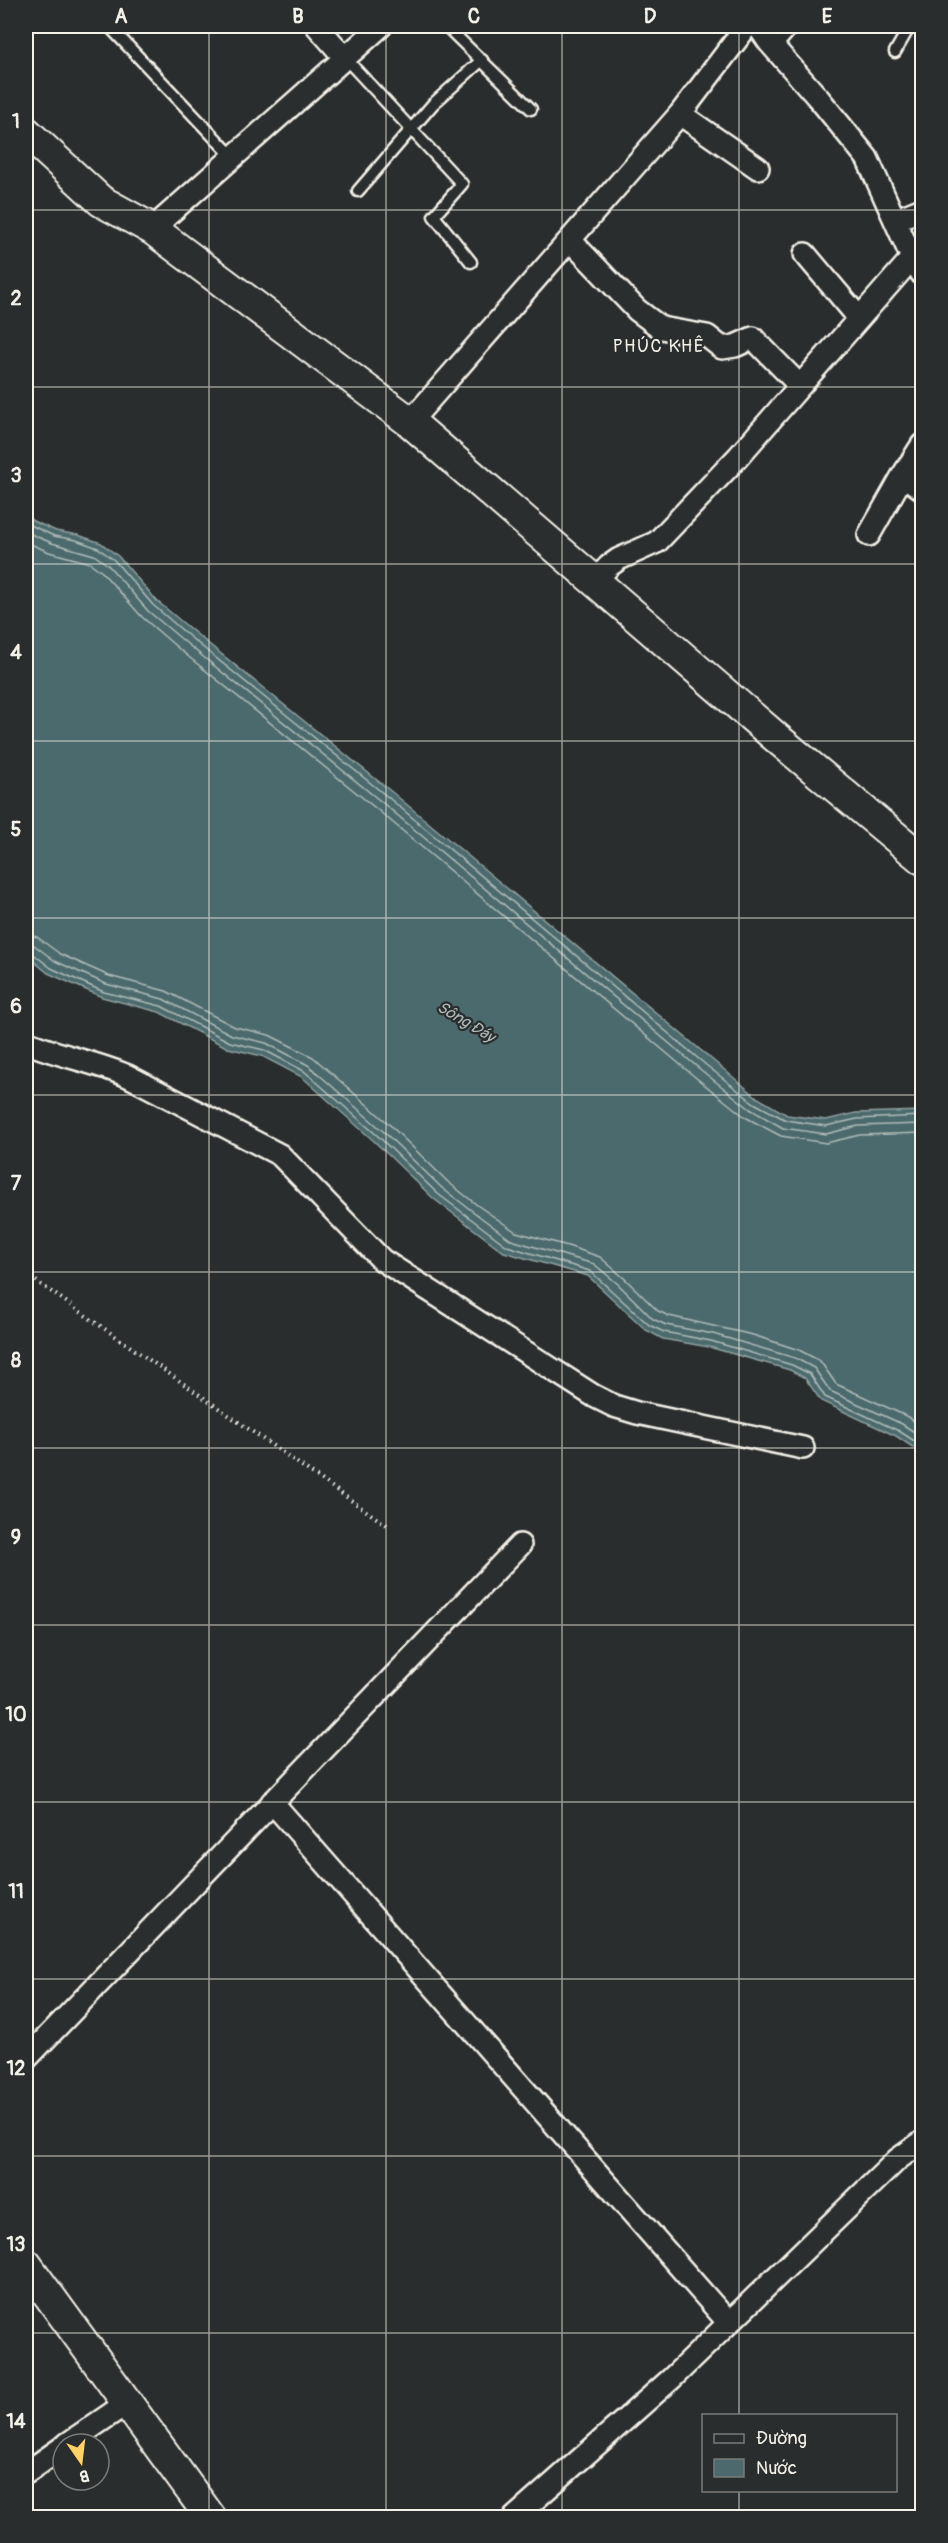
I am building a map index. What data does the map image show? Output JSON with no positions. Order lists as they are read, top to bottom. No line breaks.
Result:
{"districts":["PHÚC KHÊ"],"water":["Sông Đáy"],"legend":["Đường","Nước"],"north":"bottom","grid":{"columns":["A","B","C","D","E"],"rows":["1","2","3","4","5","6","7","8","9","10","11","12","13","14"]}}
